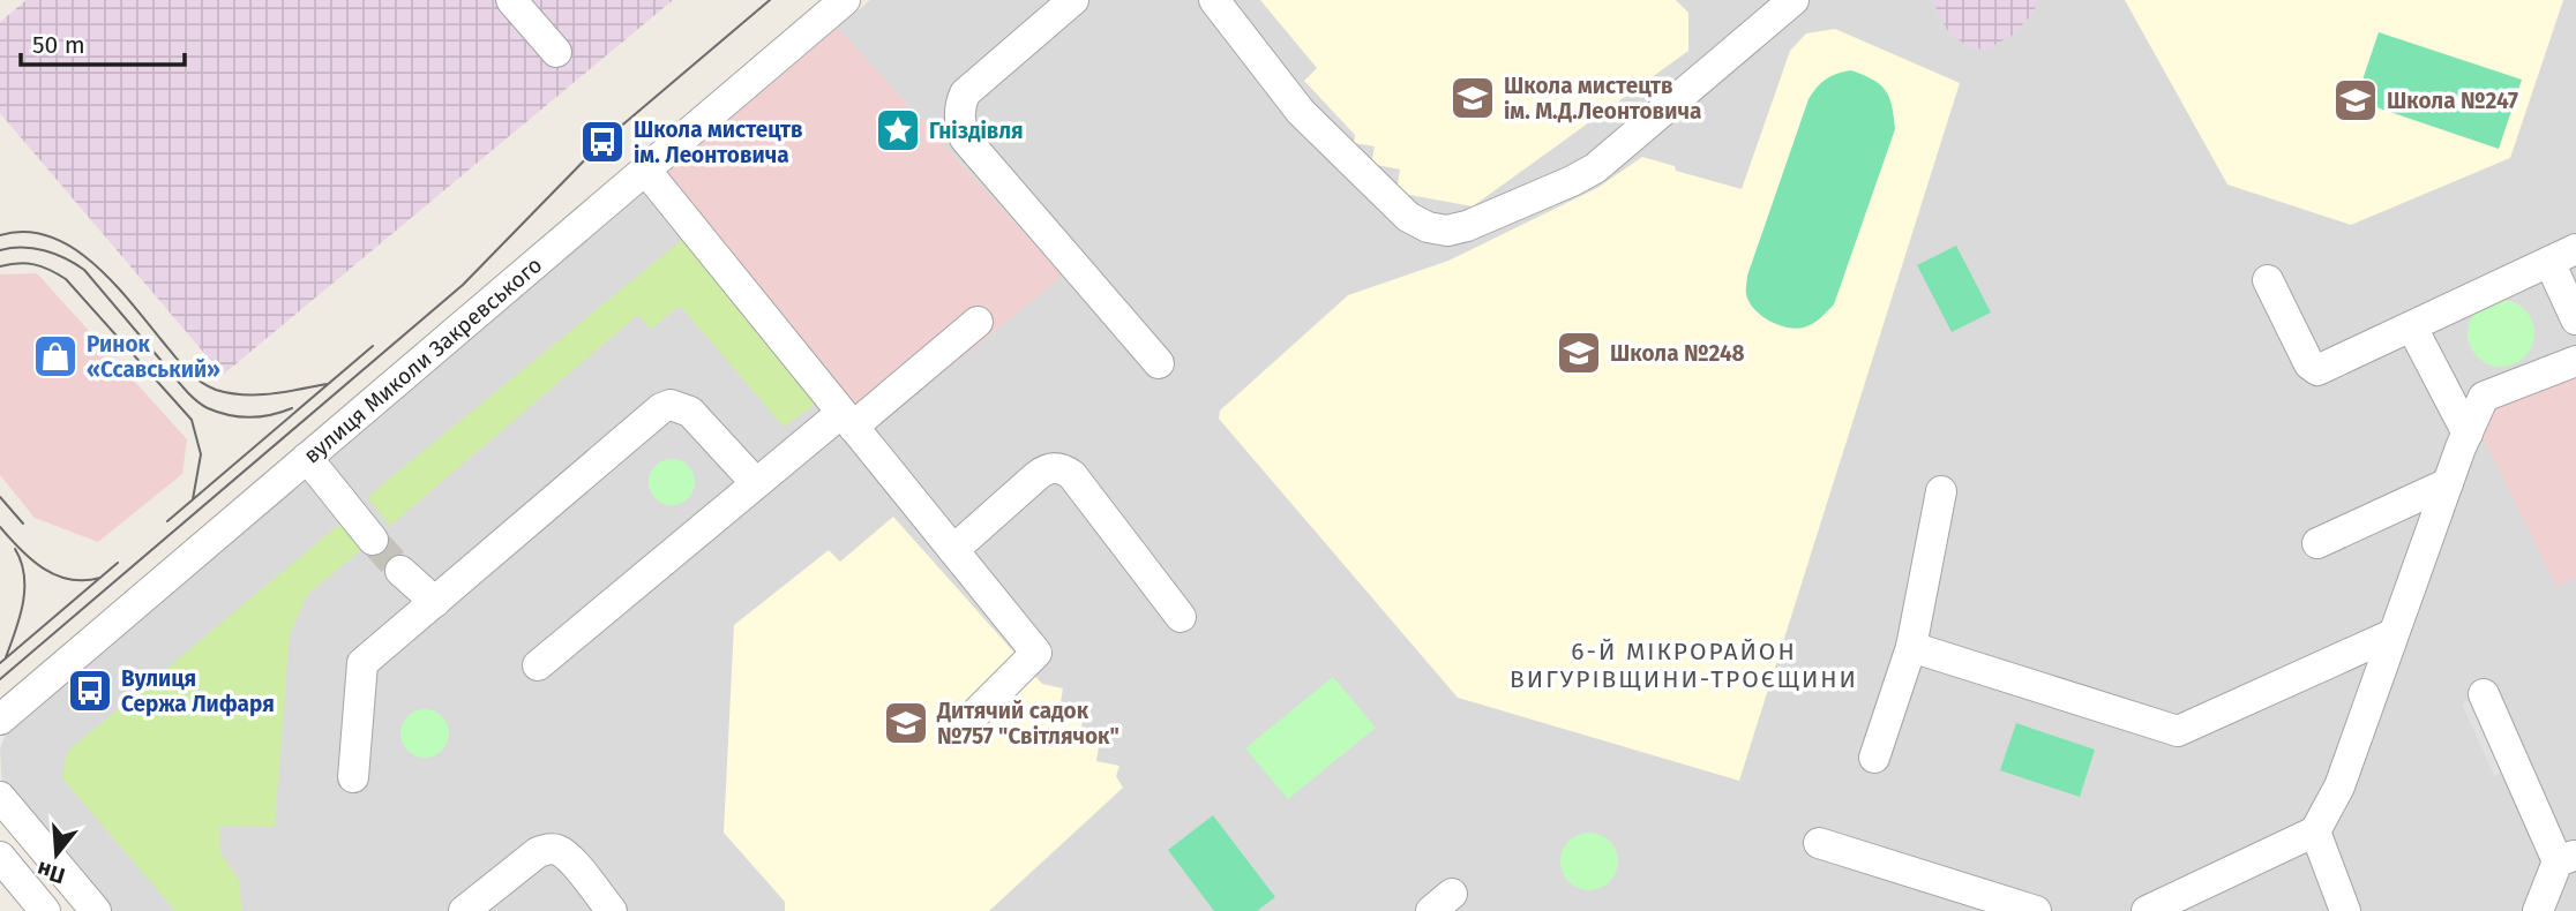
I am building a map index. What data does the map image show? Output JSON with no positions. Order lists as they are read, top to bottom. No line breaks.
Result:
{"streets":{"street":["вулиця Миколи Закревського"]},"districts":["6-Й МІКРОРАЙОН ВИГУРІВЩИНИ-ТРОЄЩИНИ"],"places":{"school or university":["Школа мистецтв ім. М.Д.Леонтовича","Школа №247","Школа №248","Дитячий садок №757 \"Світлячок\""],"place":["Гніздівля"],"bus stop":["Школа мистецтв ім. Леонтовича","Вулиця Сержа Лифаря"],"shop":["Ринок «Ссавський»"]},"scale_bar":"50 m","north":"bottom"}
